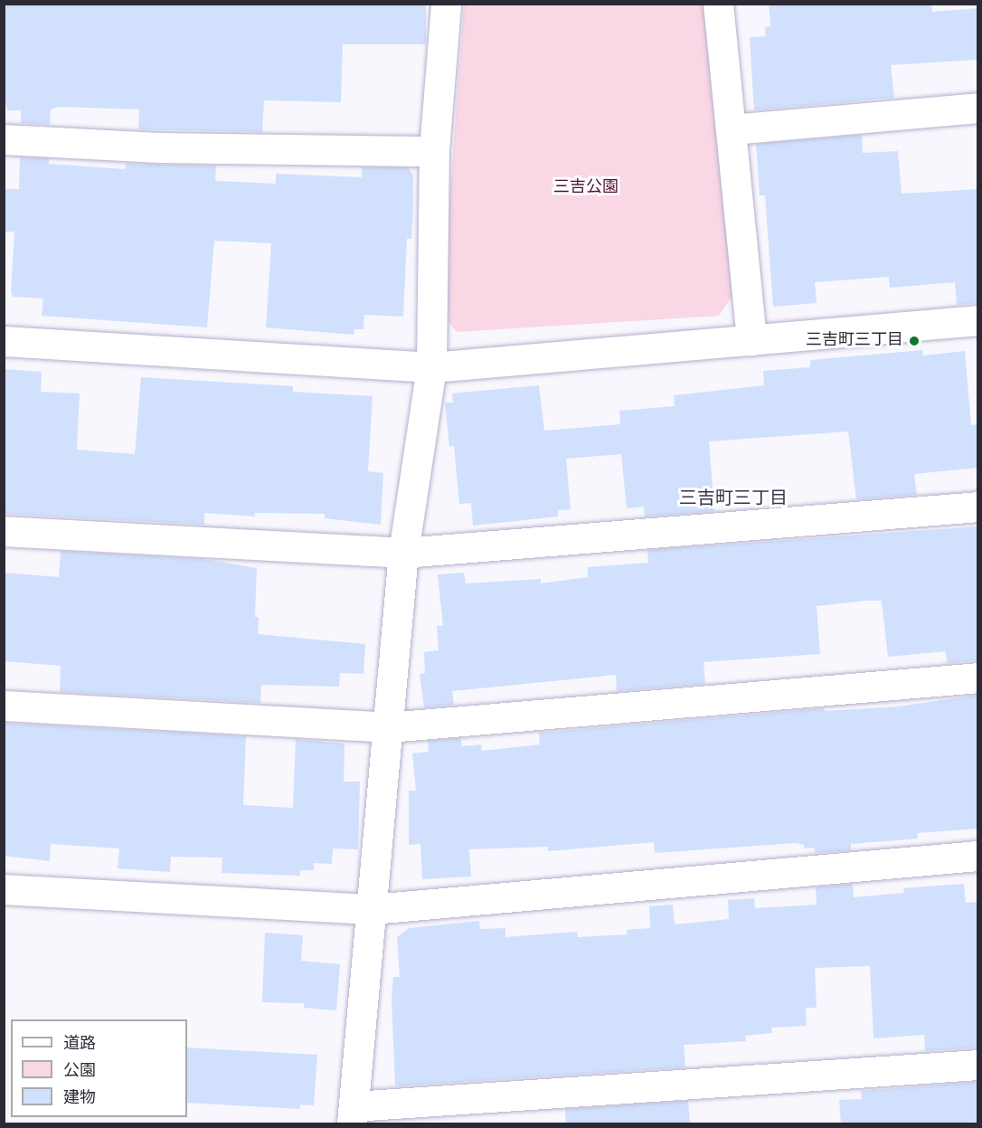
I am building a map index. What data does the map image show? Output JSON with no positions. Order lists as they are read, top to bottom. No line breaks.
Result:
{"districts":["三吉町三丁目"],"parks":["三吉公園"],"places":["三吉町三丁目"],"legend":["道路","公園","建物"]}
